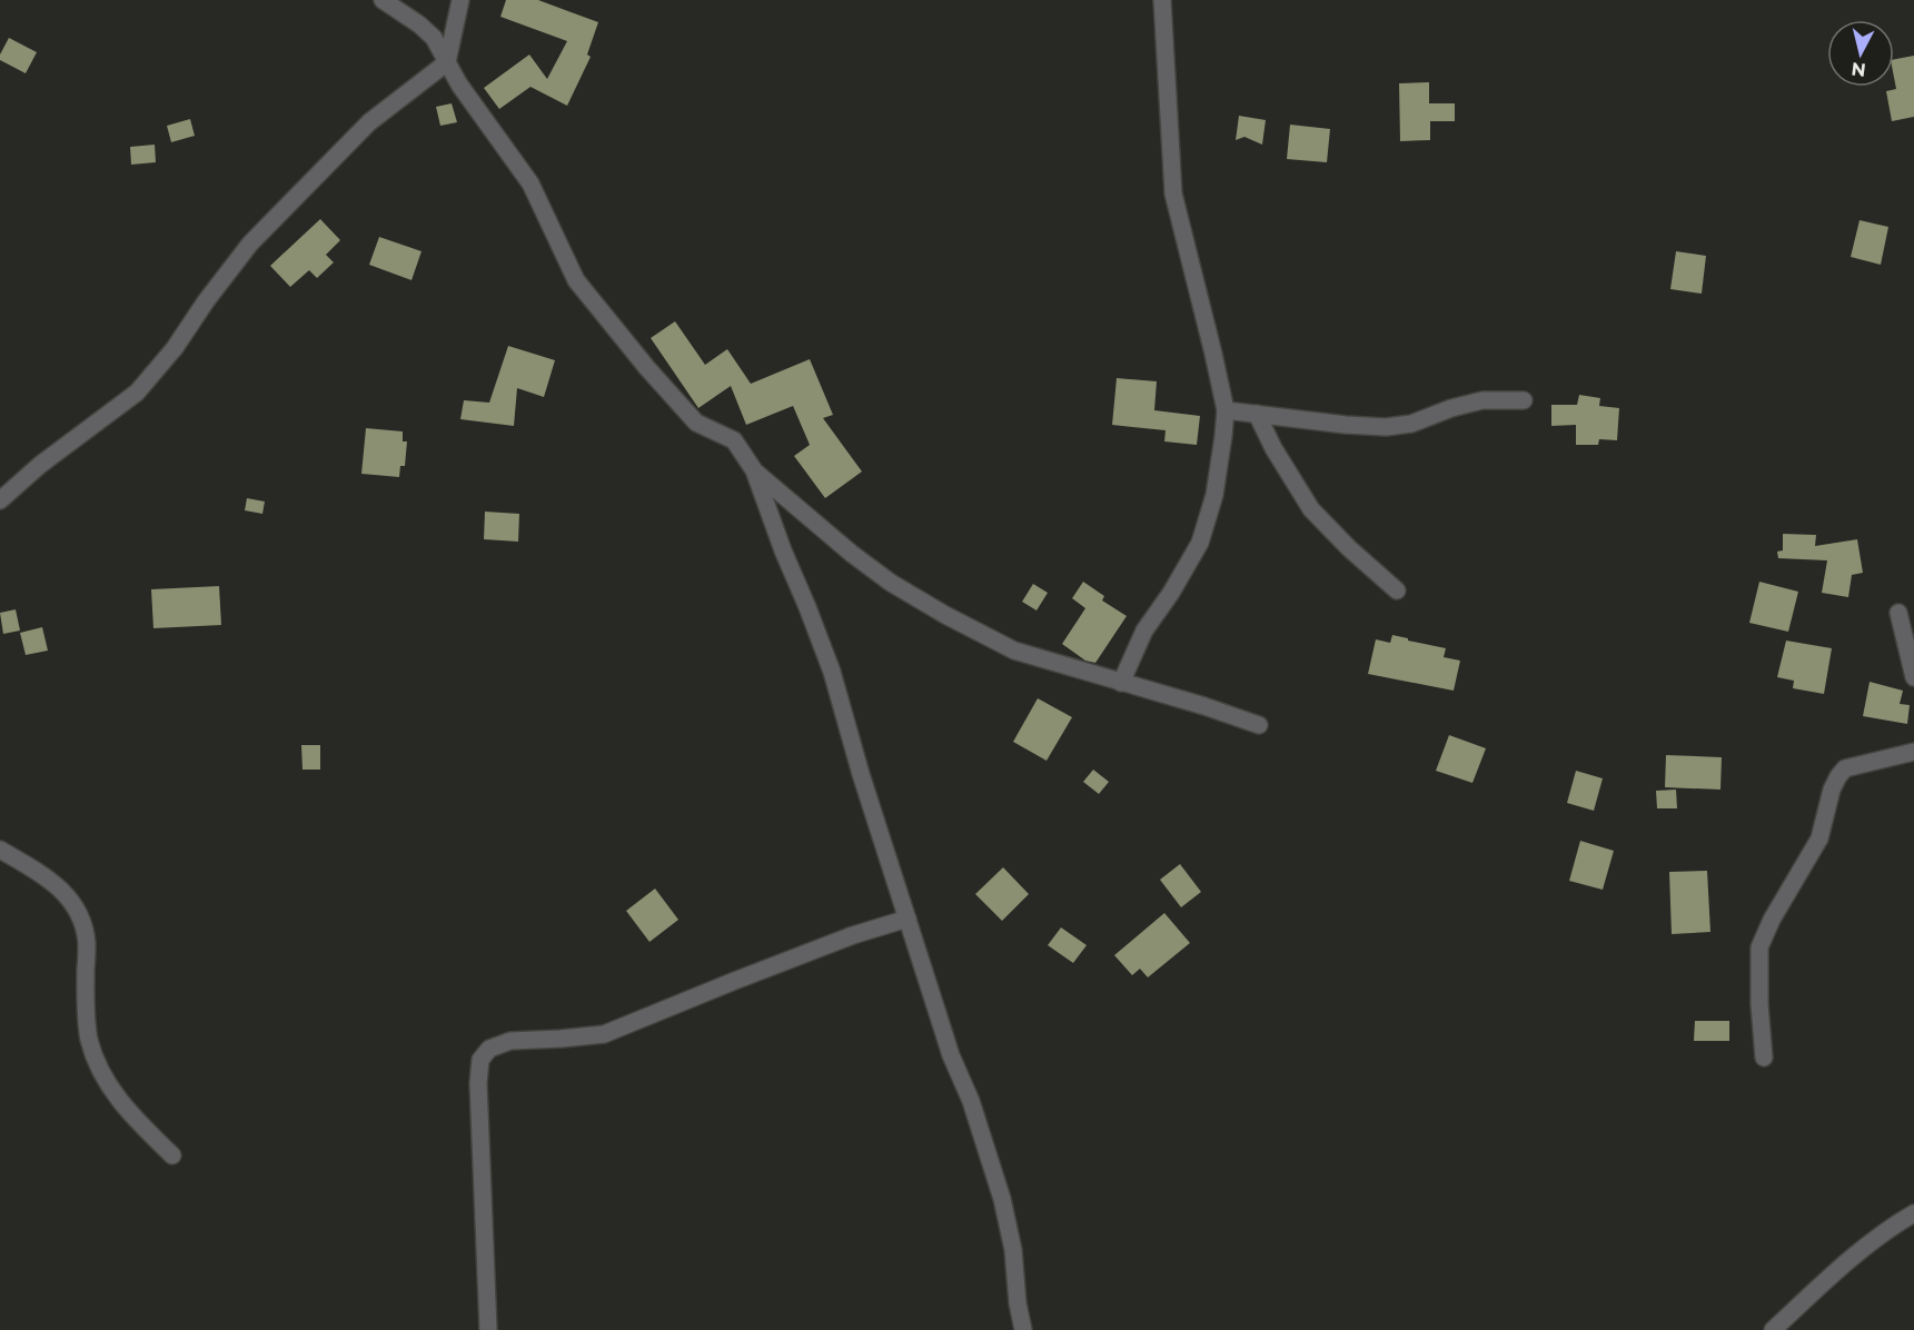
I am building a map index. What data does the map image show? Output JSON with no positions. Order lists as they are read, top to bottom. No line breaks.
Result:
{"north":"bottom"}
